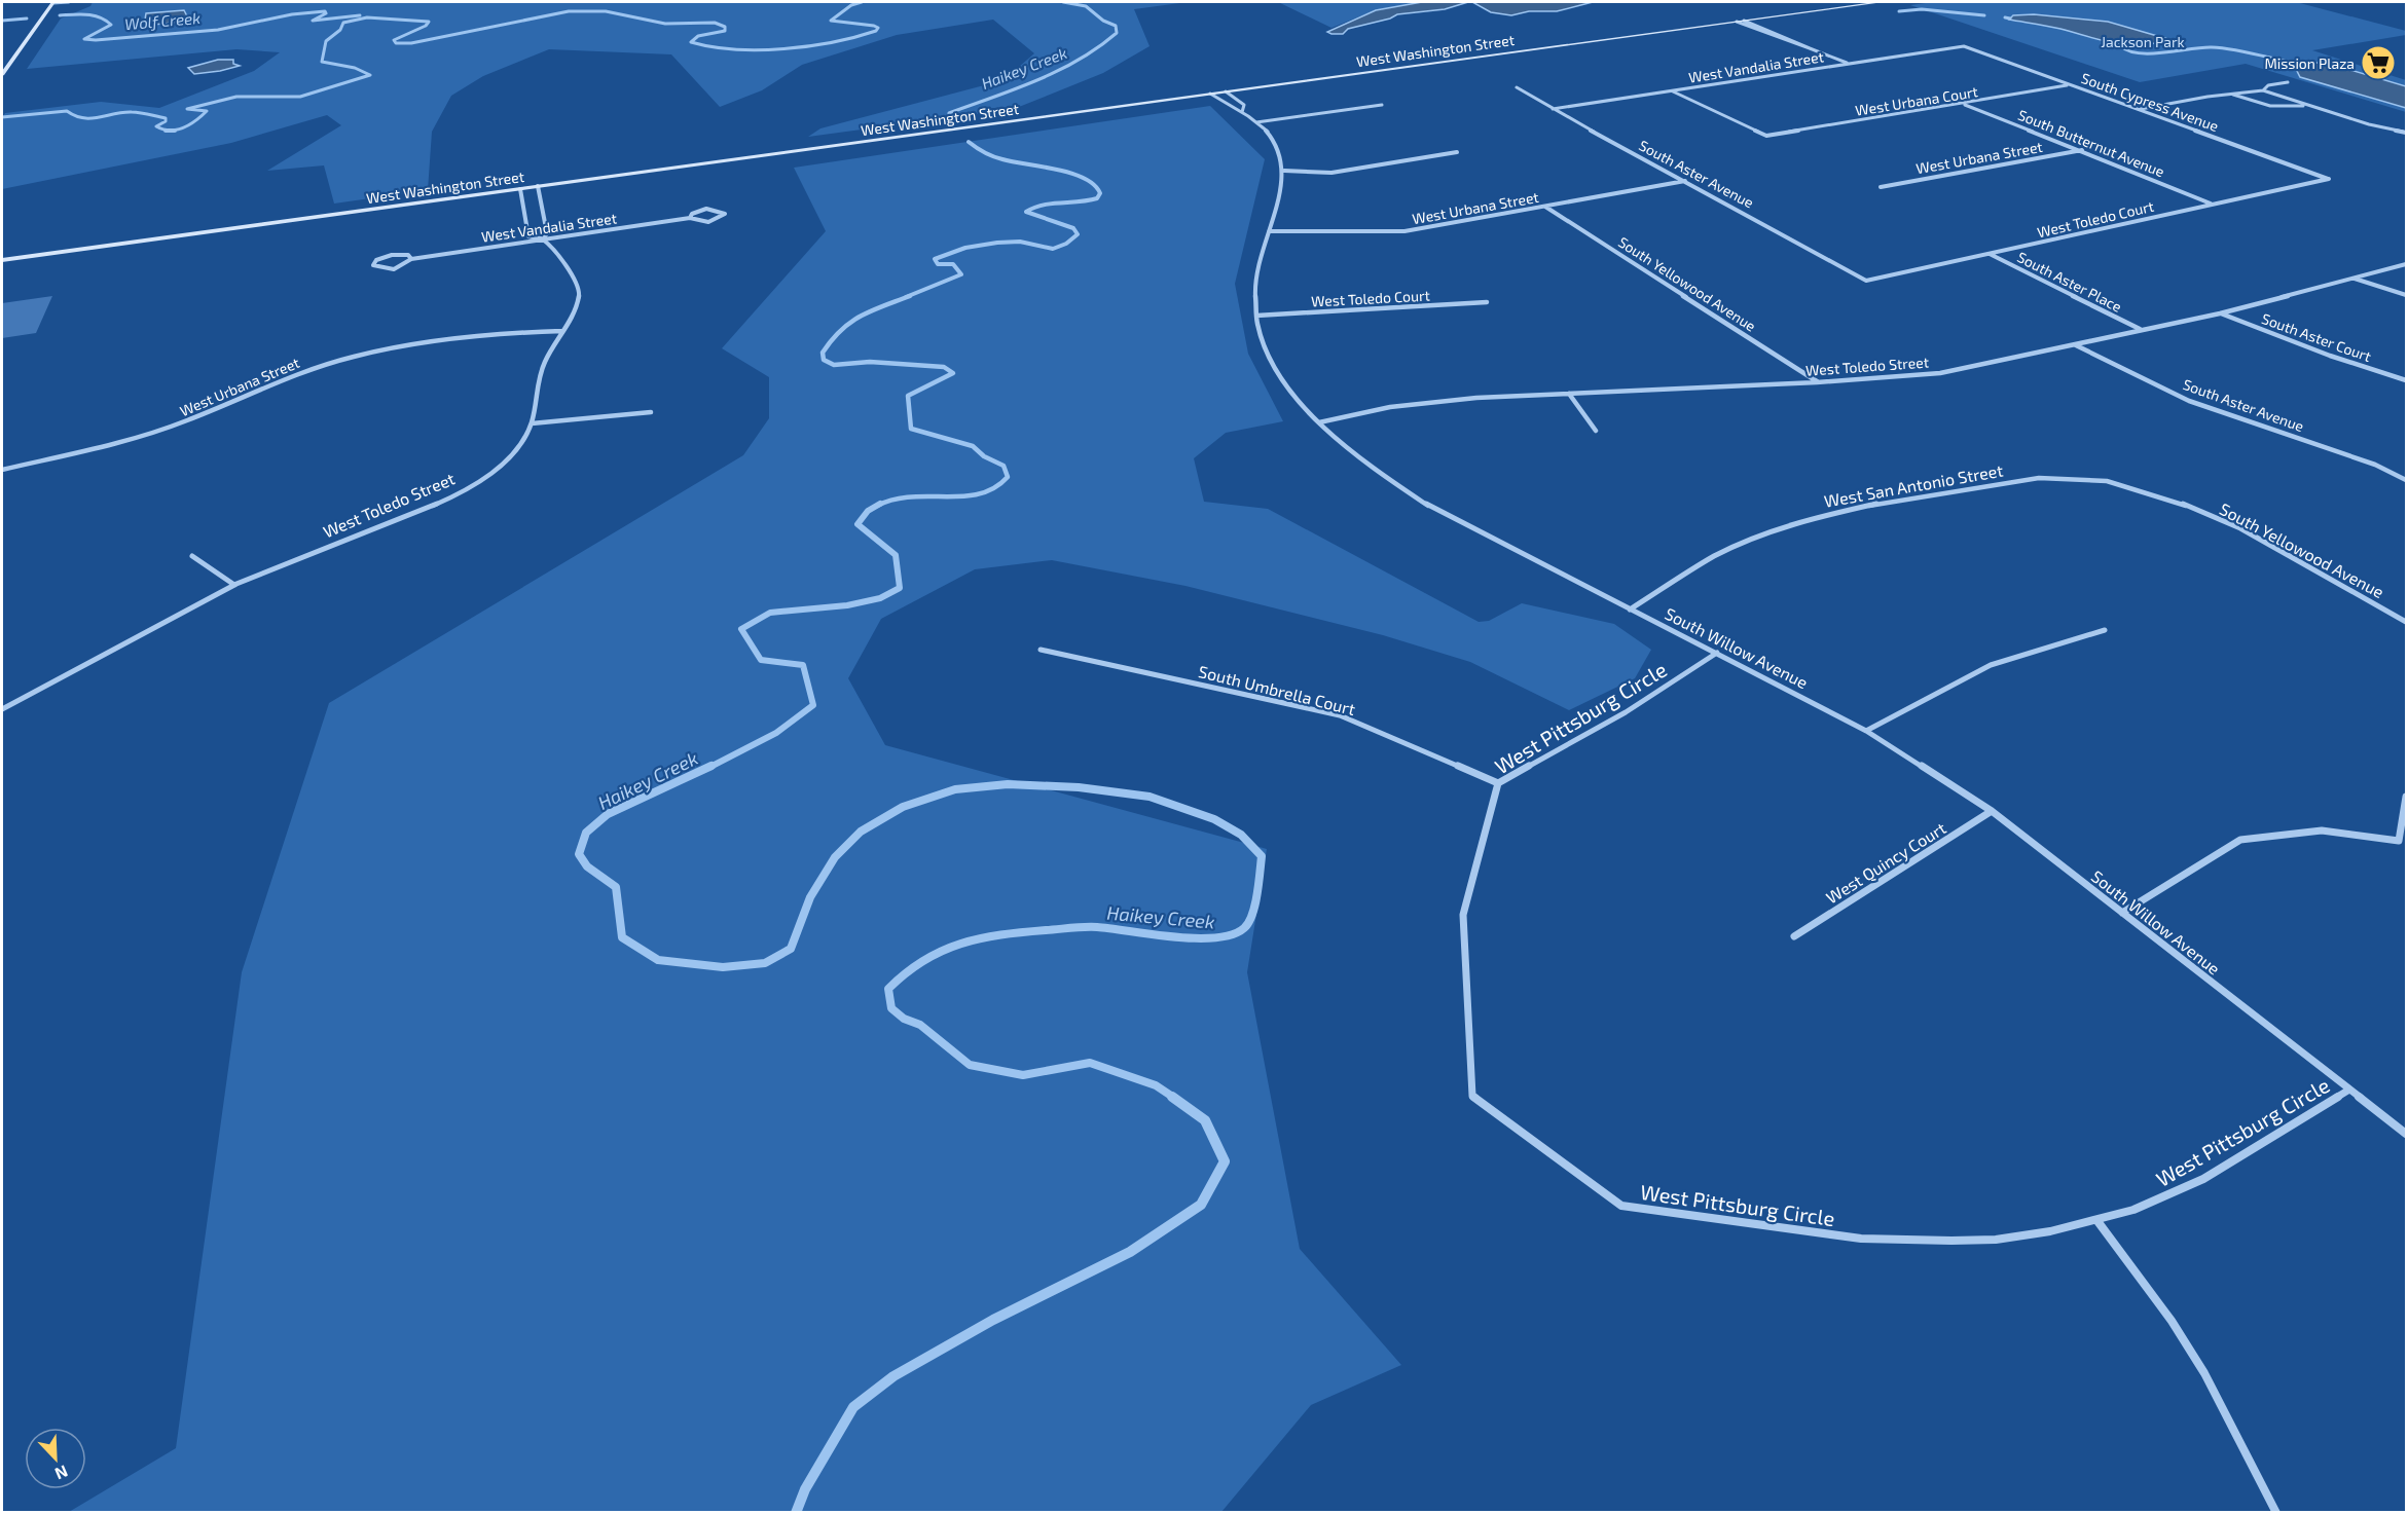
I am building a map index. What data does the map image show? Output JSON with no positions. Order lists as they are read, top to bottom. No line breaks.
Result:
{"streets":{"main road":["West Washington Street"],"street":["West Vandalia Street","West Urbana Court","South Cypress Avenue","South Butternut Avenue","West Urbana Street","South Aster Avenue","West Toledo Court","South Aster Place","South Yellowood Avenue","South Aster Court","West Toledo Street","West San Antonio Street","South Willow Avenue","South Umbrella Court","West Pittsburg Circle","West Quincy Court"]},"crossings":[["West Vandalia Street","West Urbana Court"],["West Vandalia Street","South Cypress Avenue"],["West Vandalia Street","South Aster Avenue"],["West Urbana Court","South Cypress Avenue"],["West Urbana Court","South Butternut Avenue"],["South Cypress Avenue","West Toledo Court"],["South Butternut Avenue","West Urbana Street"],["South Butternut Avenue","West Toledo Court"],["West Urbana Street","South Aster Avenue"],["West Urbana Street","South Yellowood Avenue"],["West Urbana Street","South Willow Avenue"],["South Aster Avenue","West Toledo Court"],["South Aster Avenue","West Toledo Street"],["West Toledo Court","South Aster Place"],["West Toledo Court","South Willow Avenue"],["South Aster Place","West Toledo Street"],["South Yellowood Avenue","West Toledo Street"],["South Yellowood Avenue","West San Antonio Street"],["South Aster Court","West Toledo Street"],["West Toledo Street","South Willow Avenue"],["West San Antonio Street","South Willow Avenue"],["South Willow Avenue","West Pittsburg Circle"],["South Willow Avenue","West Quincy Court"],["South Umbrella Court","West Pittsburg Circle"]],"water":["Wolf Creek","Haikey Creek"],"parks":["Jackson Park"],"places":{"supermarket":["Mission Plaza"]},"north":"bottom right"}
